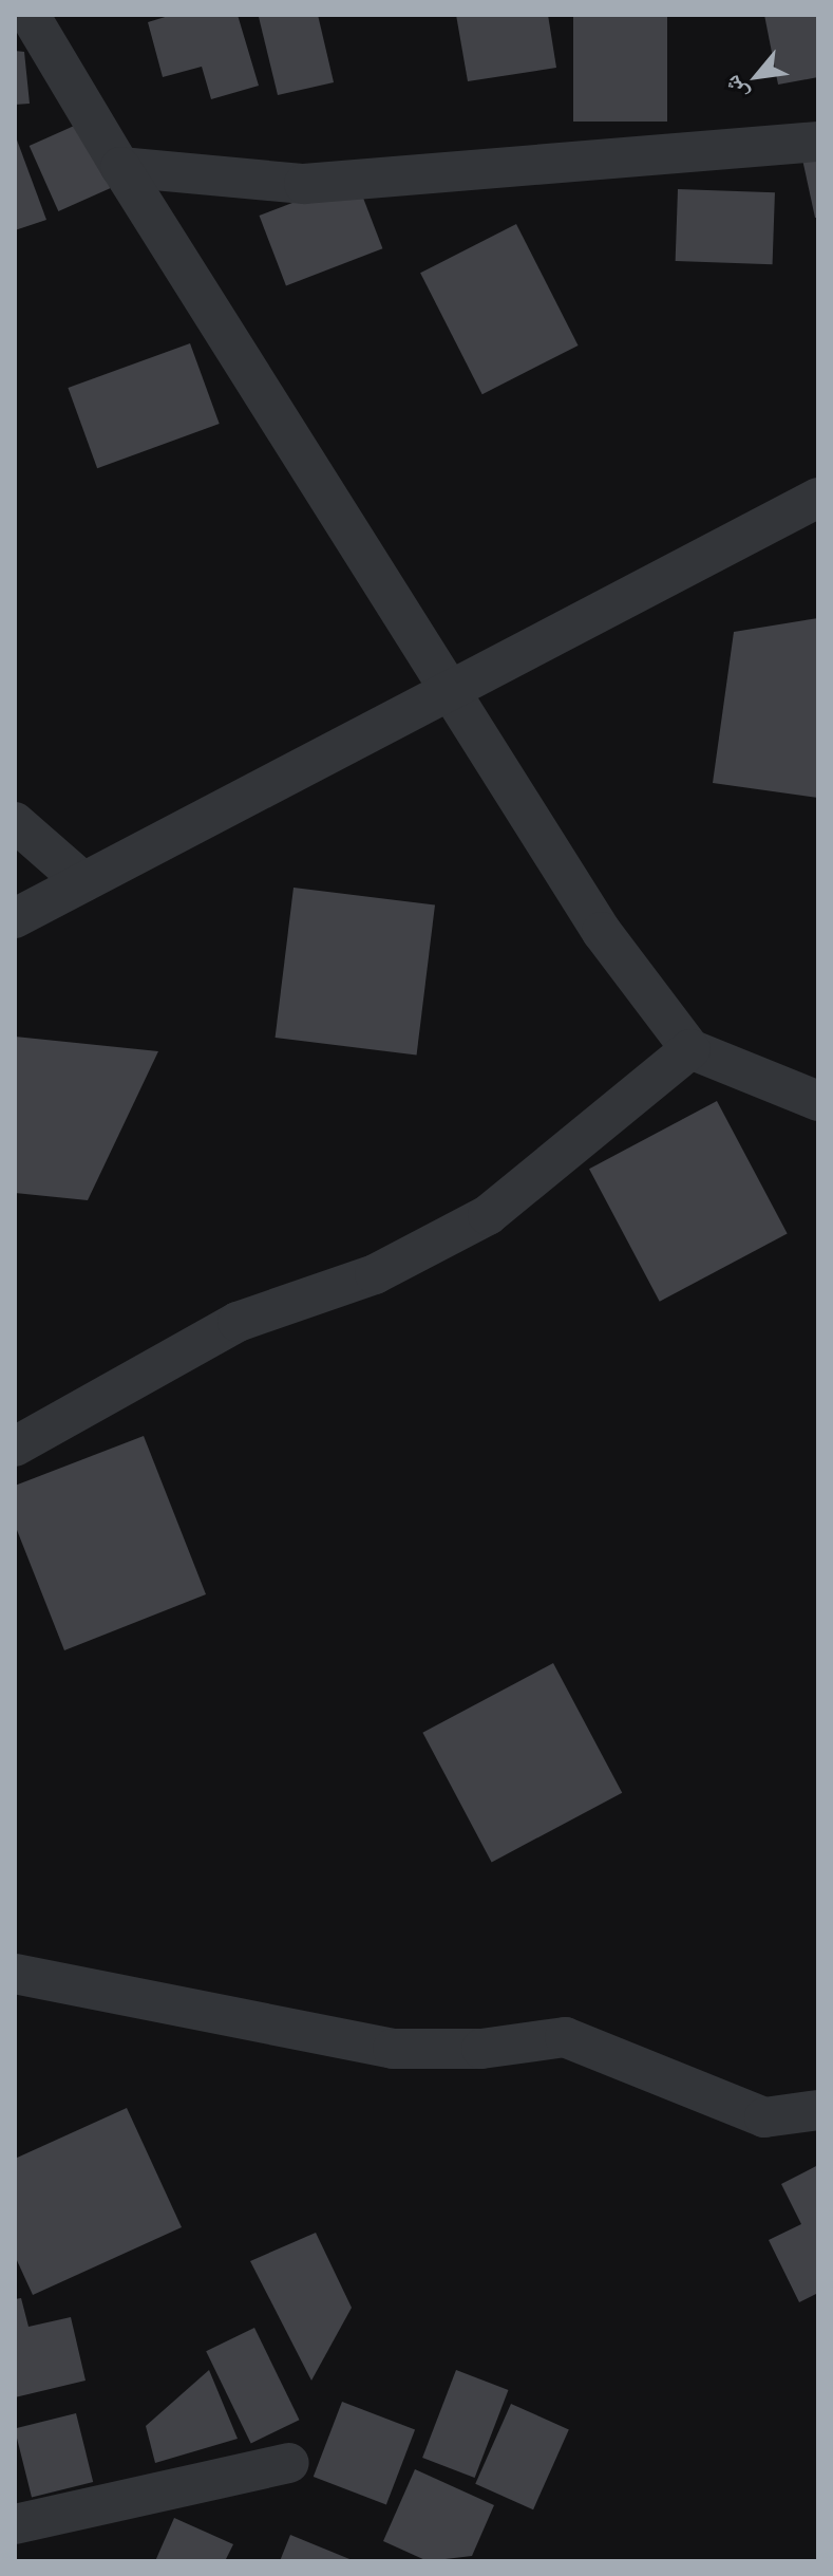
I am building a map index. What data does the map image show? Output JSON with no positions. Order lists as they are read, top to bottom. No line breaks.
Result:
{"north":"bottom left"}
